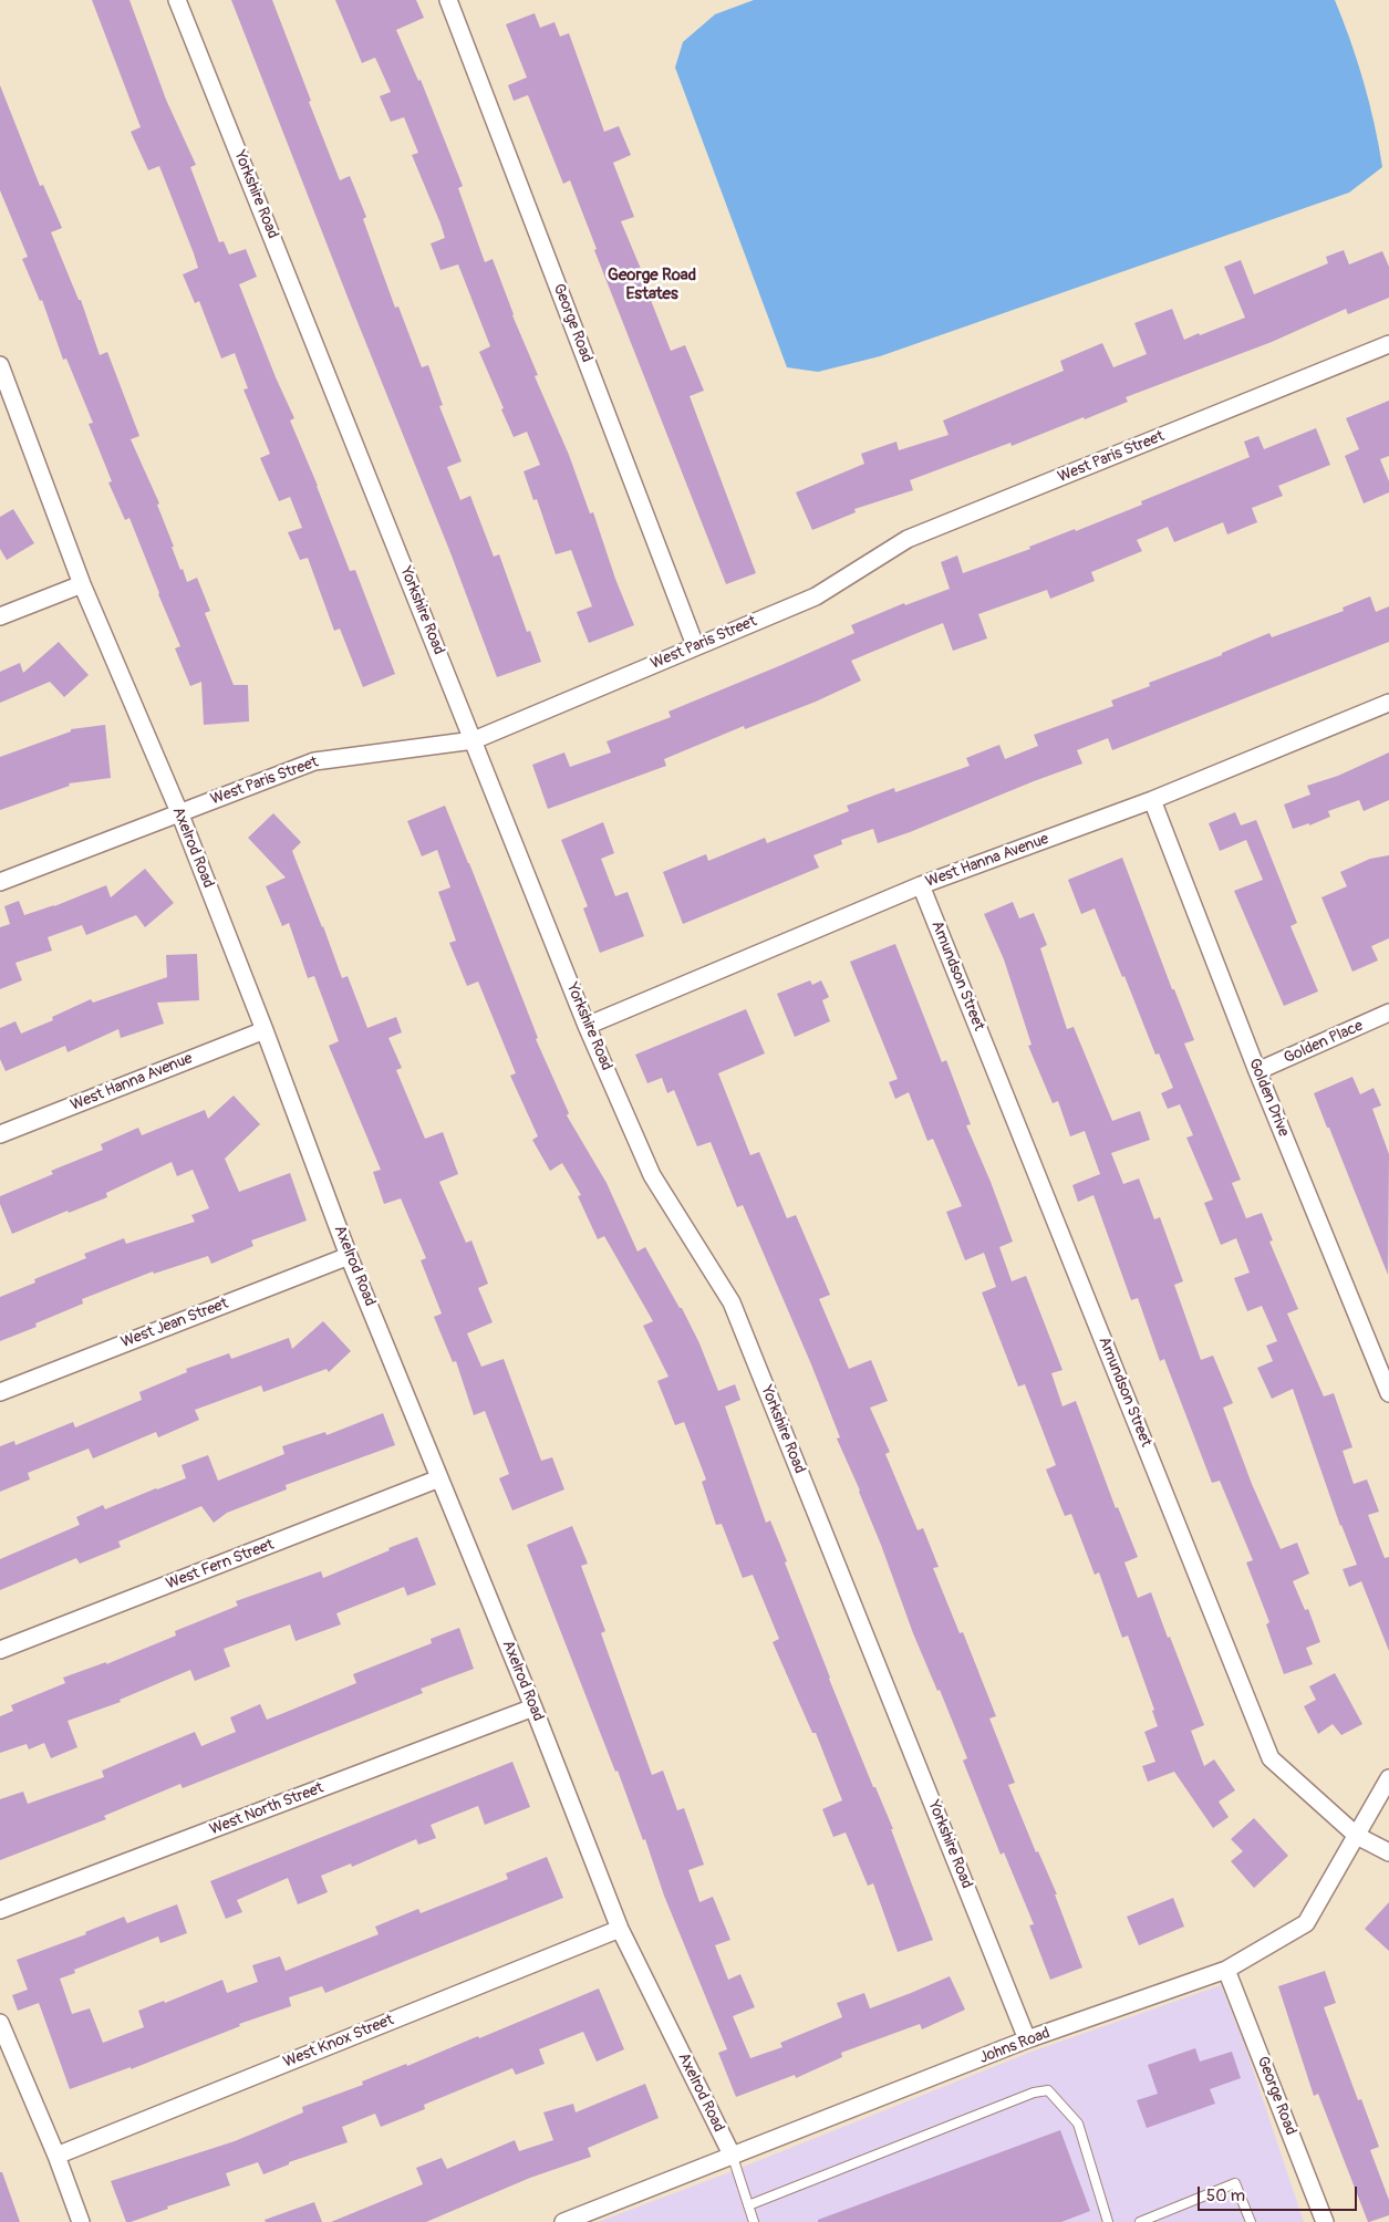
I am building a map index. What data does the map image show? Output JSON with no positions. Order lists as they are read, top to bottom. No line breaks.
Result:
{"streets":{"street":["Yorkshire Road","George Road","West Paris Street","Axelrod Road","West Hanna Avenue","Amundson Street","Golden Place","Golden Drive","West Jean Street","West Fern Street","West North Street","West Knox Street","Johns Road"]},"crossings":[["Yorkshire Road","West Paris Street"],["Yorkshire Road","West Hanna Avenue"],["Yorkshire Road","Johns Road"],["George Road","West Paris Street"],["George Road","Johns Road"],["West Paris Street","Axelrod Road"],["Axelrod Road","West Hanna Avenue"],["Axelrod Road","West Jean Street"],["Axelrod Road","West Fern Street"],["Axelrod Road","West North Street"],["Axelrod Road","West Knox Street"],["Axelrod Road","Johns Road"],["West Hanna Avenue","Amundson Street"],["West Hanna Avenue","Golden Drive"],["Amundson Street","Johns Road"],["Golden Place","Golden Drive"]],"districts":["George Road Estates"],"scale_bar":"50 m"}
